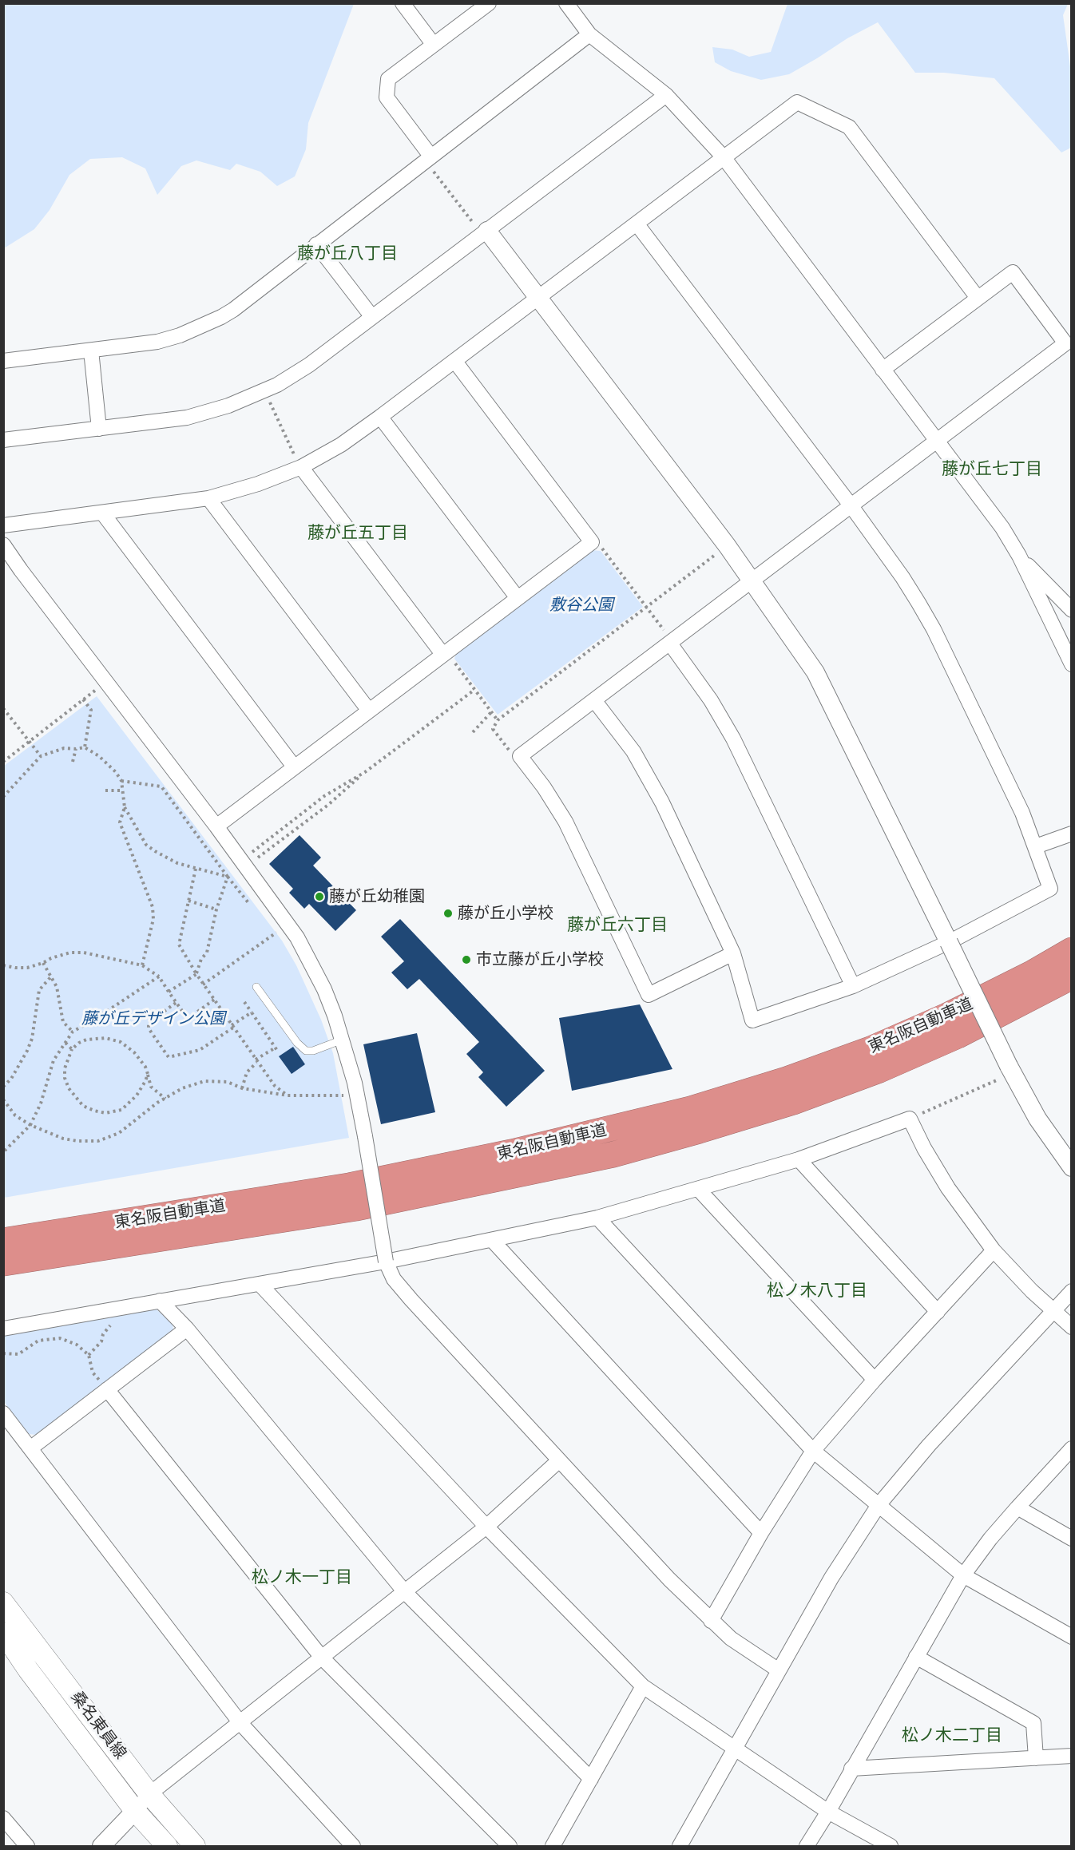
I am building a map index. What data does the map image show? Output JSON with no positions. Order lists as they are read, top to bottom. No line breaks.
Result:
{"streets":{"highway":["東名阪自動車道"],"main road":["桑名東員線"]},"districts":["藤が丘八丁目","藤が丘七丁目","藤が丘五丁目","藤が丘六丁目","松ノ木八丁目","松ノ木一丁目","松ノ木二丁目"],"parks":["敷谷公園","藤が丘デザイン公園"],"places":["藤が丘幼稚園","藤が丘小学校","市立藤が丘小学校"]}
